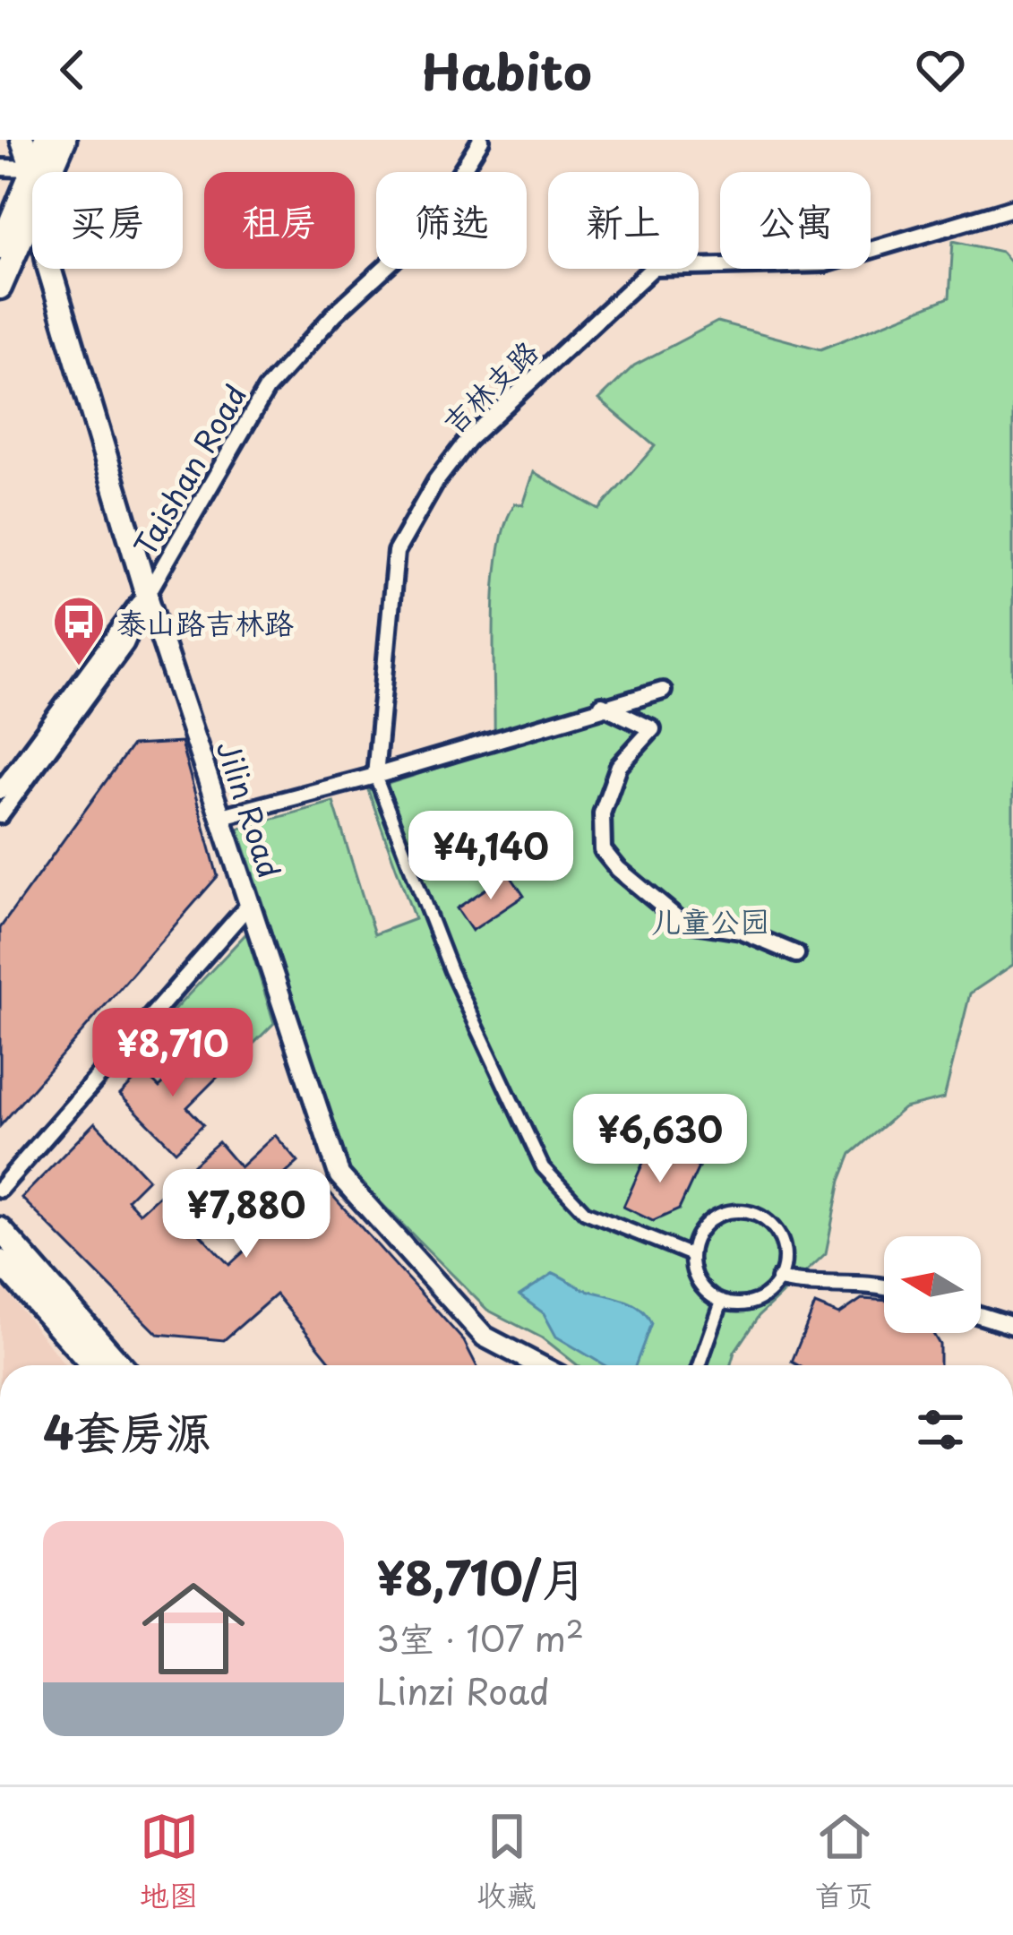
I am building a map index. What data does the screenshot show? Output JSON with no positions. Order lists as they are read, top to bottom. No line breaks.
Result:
{"streets":{"main road":["Jilin Road"],"street":["吉林支路","Taishan Road"]},"crossings":[["Taishan Road","Jilin Road"]],"parks":["儿童公园"],"places":{"bus stop":["泰山路吉林路"]},"north":"left","page":{"header":"Habito","chip":["买房","租房","筛选","新上","公寓"],"price":["¥4,140","¥8,710","¥6,630","¥7,880"],"heading":"4套房源","list":[{"name":"¥8,710/月","note":"3室 · 107 m² · Linzi Road"}],"tabs":["地图","收藏","首页"]}}
